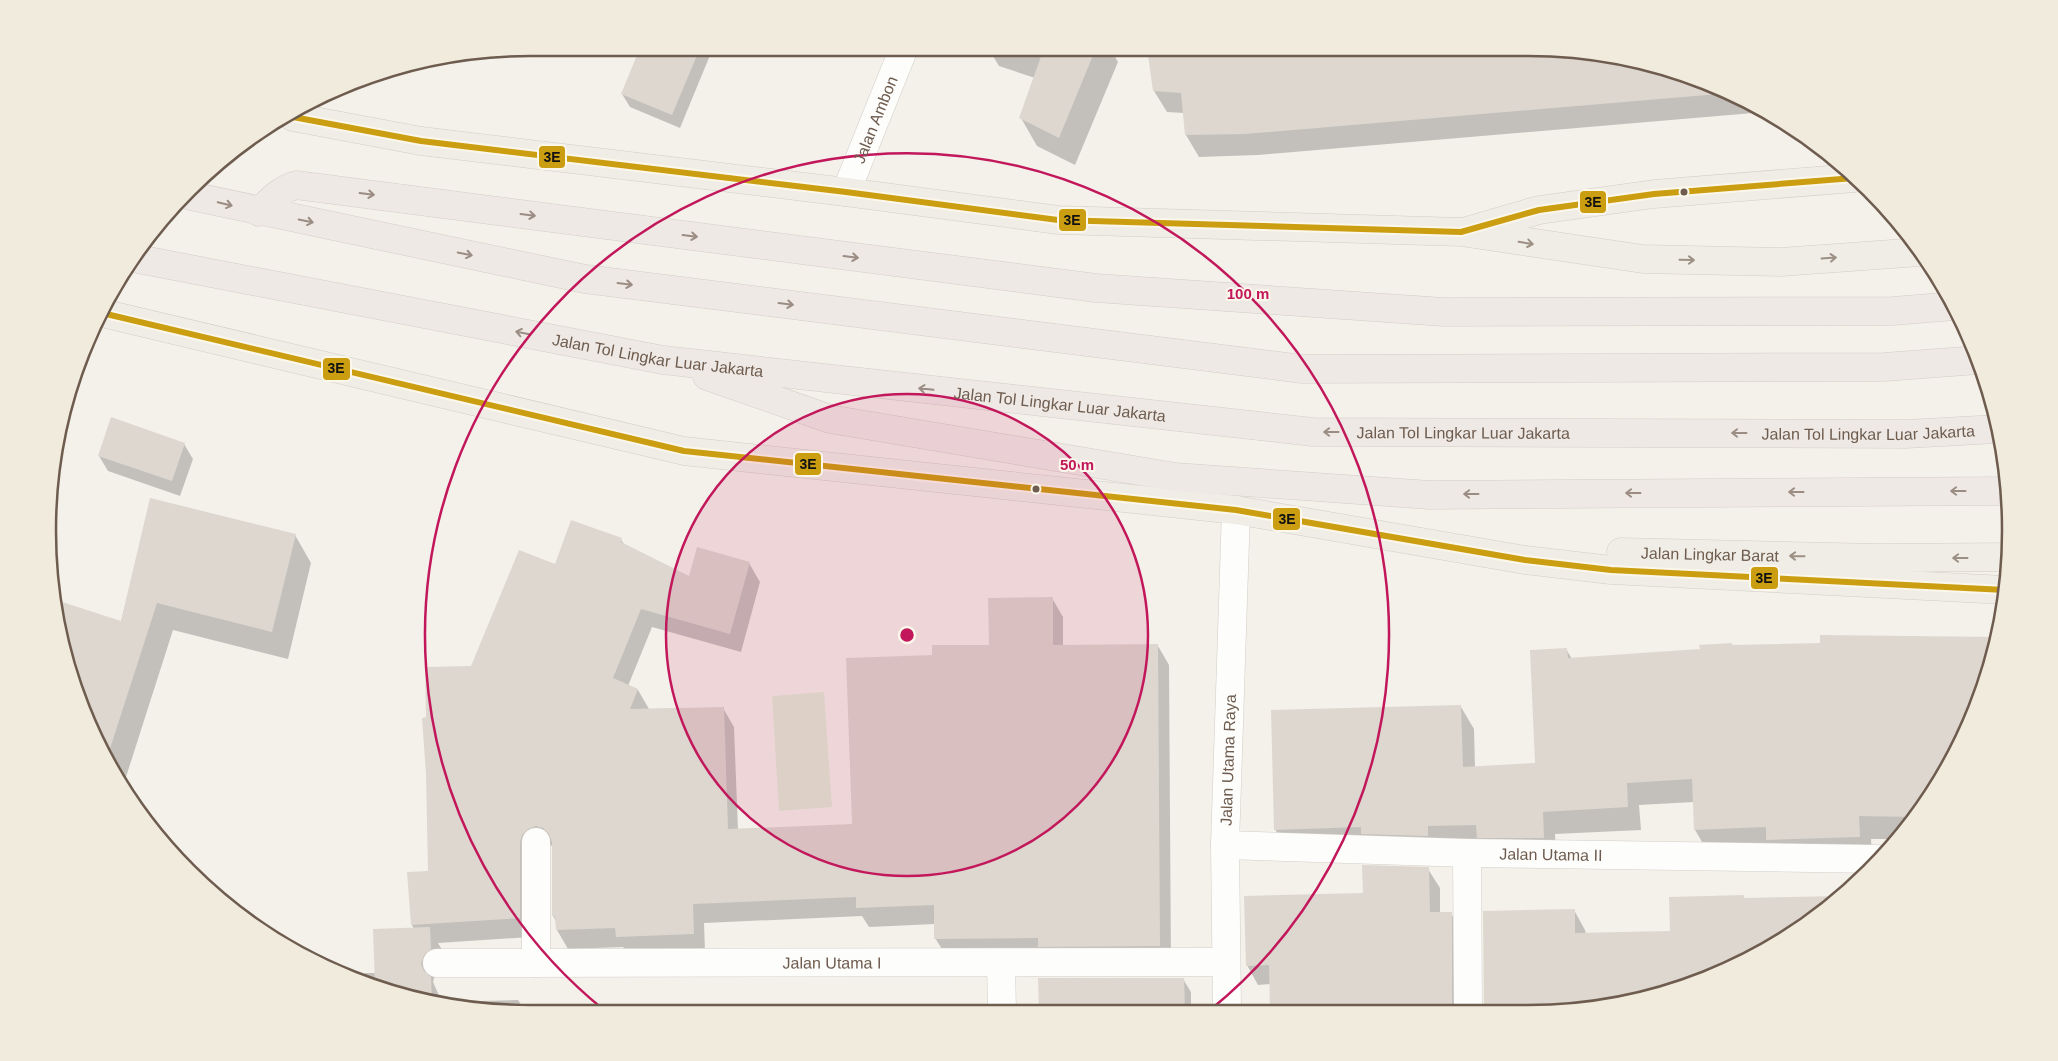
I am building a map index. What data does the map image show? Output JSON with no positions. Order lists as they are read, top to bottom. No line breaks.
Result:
{"streets":{"highway":["Jalan Tol Lingkar Luar Jakarta"],"main road":["Jalan Lingkar Barat"],"street":["Jalan Ambon","Jalan Utama Raya","Jalan Utama II","Jalan Utama I"]},"crossings":[["Jalan Utama Raya","Jalan Utama II"],["Jalan Utama Raya","Jalan Utama I"]],"lines":["transit line 3E"],"rings":["100 m","50 m"]}
